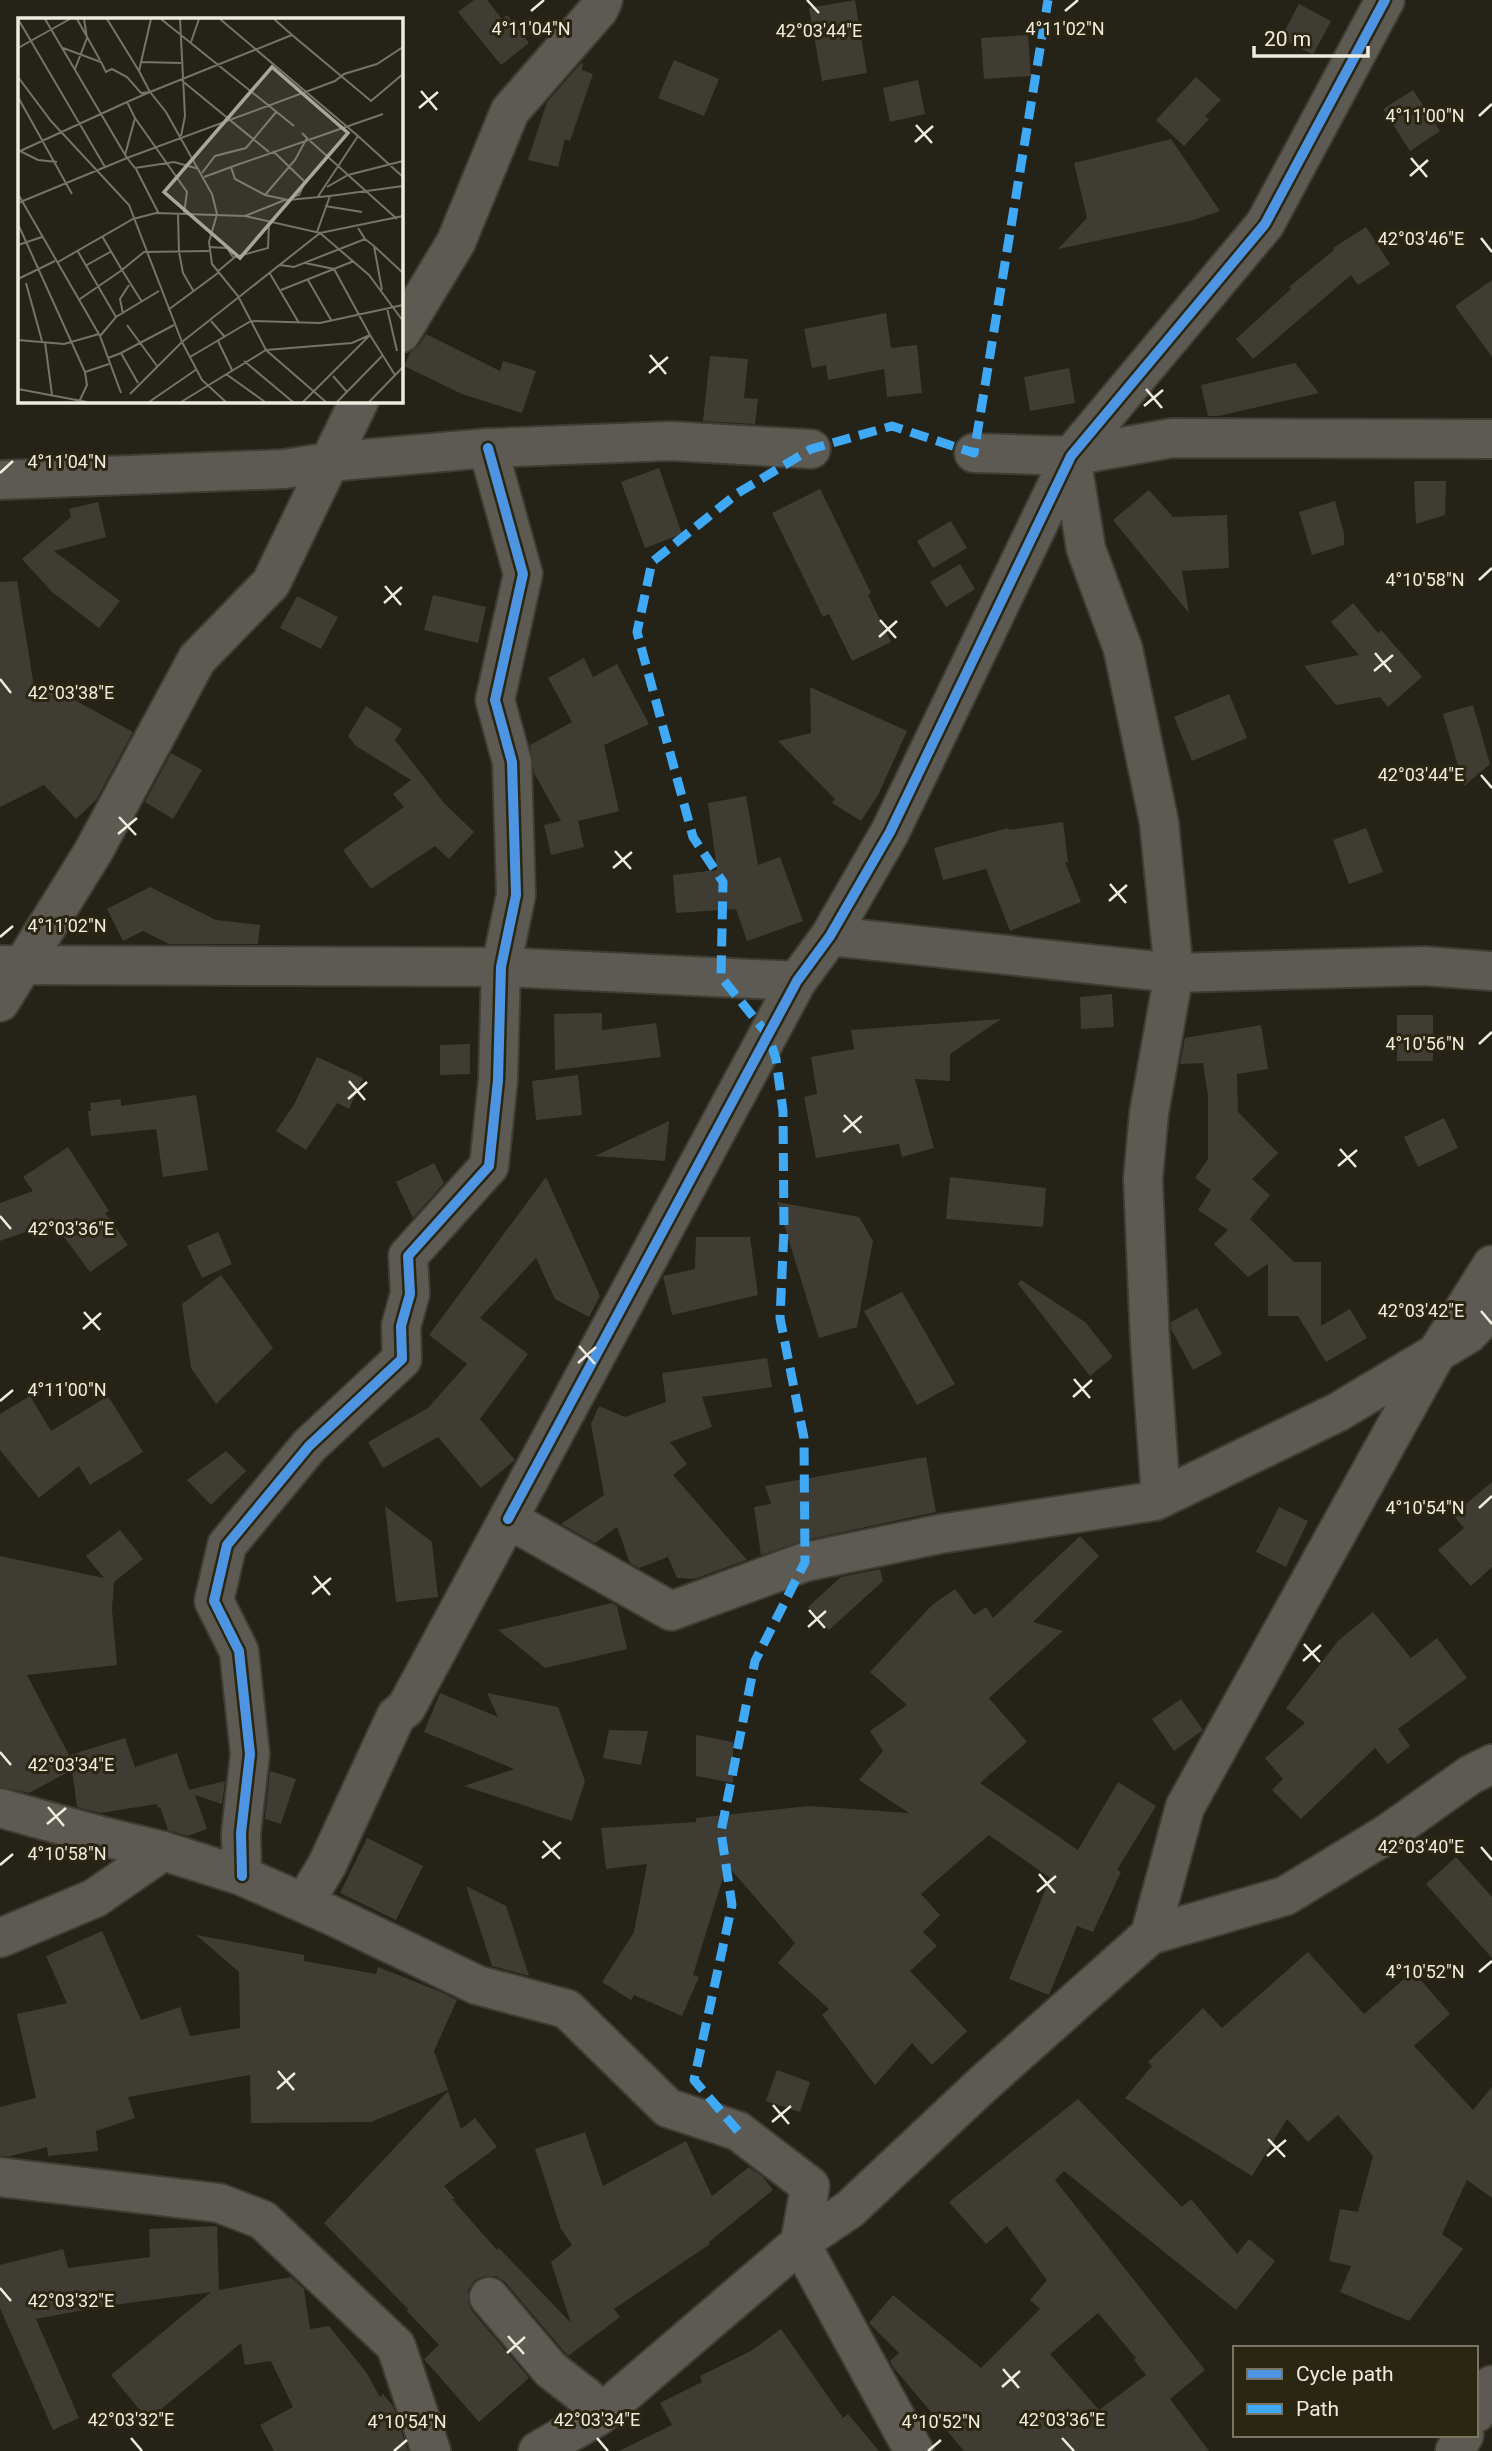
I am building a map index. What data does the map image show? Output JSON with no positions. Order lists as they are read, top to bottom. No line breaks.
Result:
{"legend":["Cycle path","Path"],"scale_bar":"20 m","coordinates":["4°11'04\"N","4°11'02\"N","42°03'44\"E","4°11'00\"N","42°03'46\"E","4°10'58\"N","42°03'38\"E","4°10'56\"N","42°03'36\"E","42°03'42\"E","4°10'54\"N","42°03'34\"E","42°03'40\"E","4°10'52\"N","42°03'32\"E"]}
